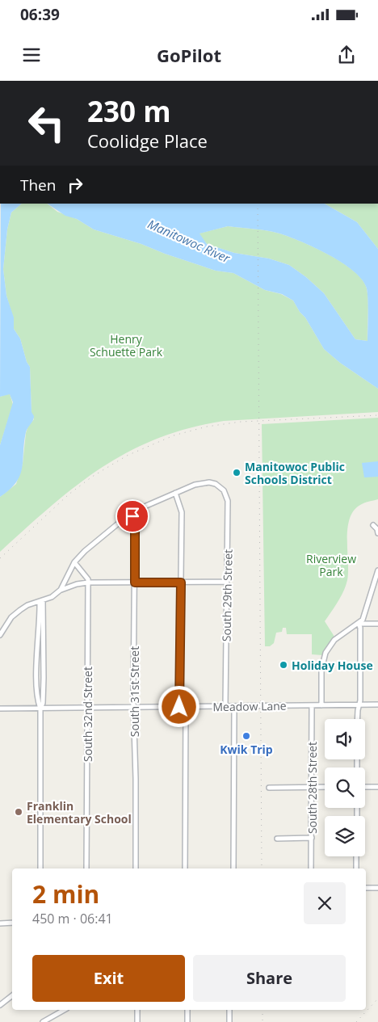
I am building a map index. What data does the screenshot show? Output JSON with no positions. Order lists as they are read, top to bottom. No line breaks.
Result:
{"streets":{"street":["South 29th Street","South 31st Street","Meadow Lane","South 32nd Street","South 28th Street"]},"crossings":[["South 29th Street","Meadow Lane"],["South 31st Street","Meadow Lane"],["Meadow Lane","South 32nd Street"],["Meadow Lane","South 28th Street"]],"water":["Manitowoc River"],"parks":["Henry Schuette Park","Riverview Park"],"places":["Manitowoc Public Schools District","Holiday House","Kwik Trip","Franklin Elementary School"],"page":{"status":"06:39","header":"GoPilot","turn":["230 m","Coolidge Place"],"then":"Then","heading":["2 min","450 m · 06:41"],"buttons":["Exit","Share"]}}
